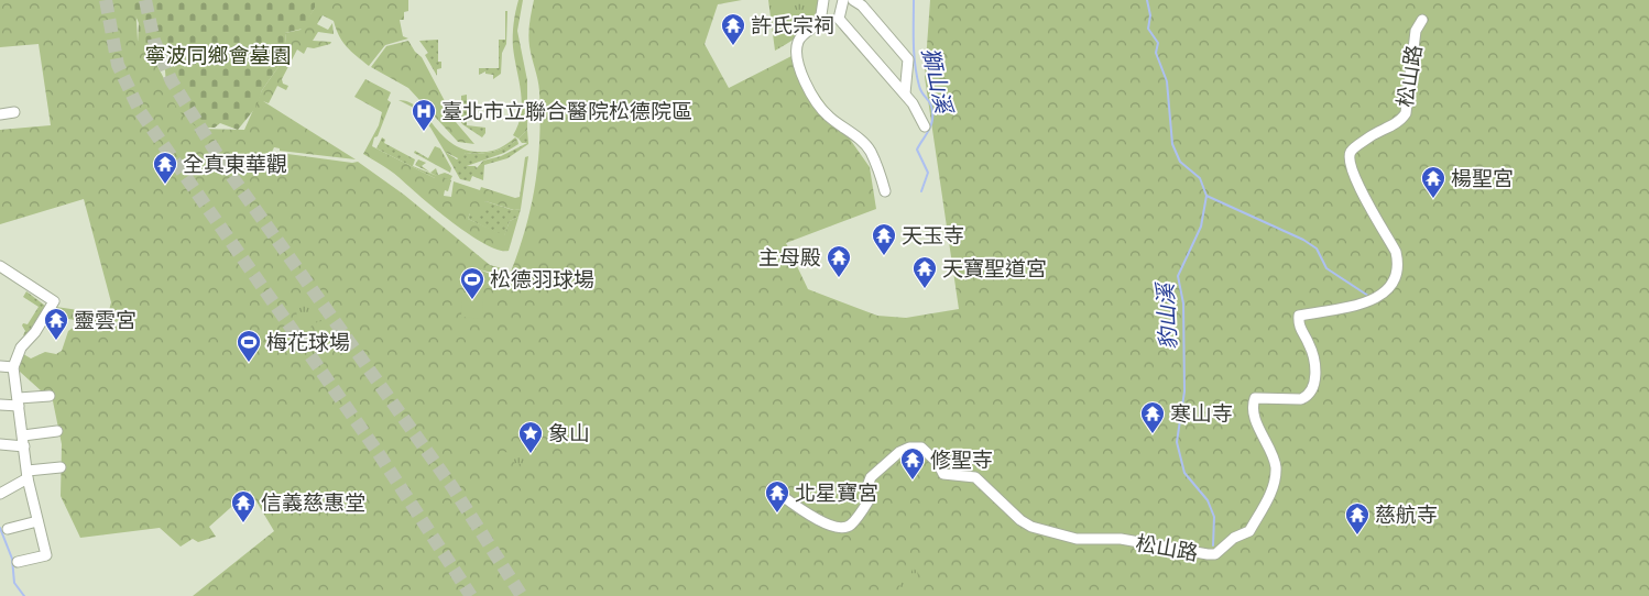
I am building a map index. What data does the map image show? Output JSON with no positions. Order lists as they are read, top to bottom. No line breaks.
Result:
{"streets":{"street":["松山路"]},"water":["獅山溪","豹山溪"],"parks":["寧波同鄉會墓園"],"places":{"temple":["許氏宗祠","全真東華觀","楊聖宮","天玉寺","主母殿","天寶聖道宮","靈雲宮","寒山寺","修聖寺","北星寶宮","信義慈惠堂","慈航寺"],"hospital":["臺北市立聯合醫院松德院區"],"sports":["松德羽球場","梅花球場"],"place":["象山"]}}
